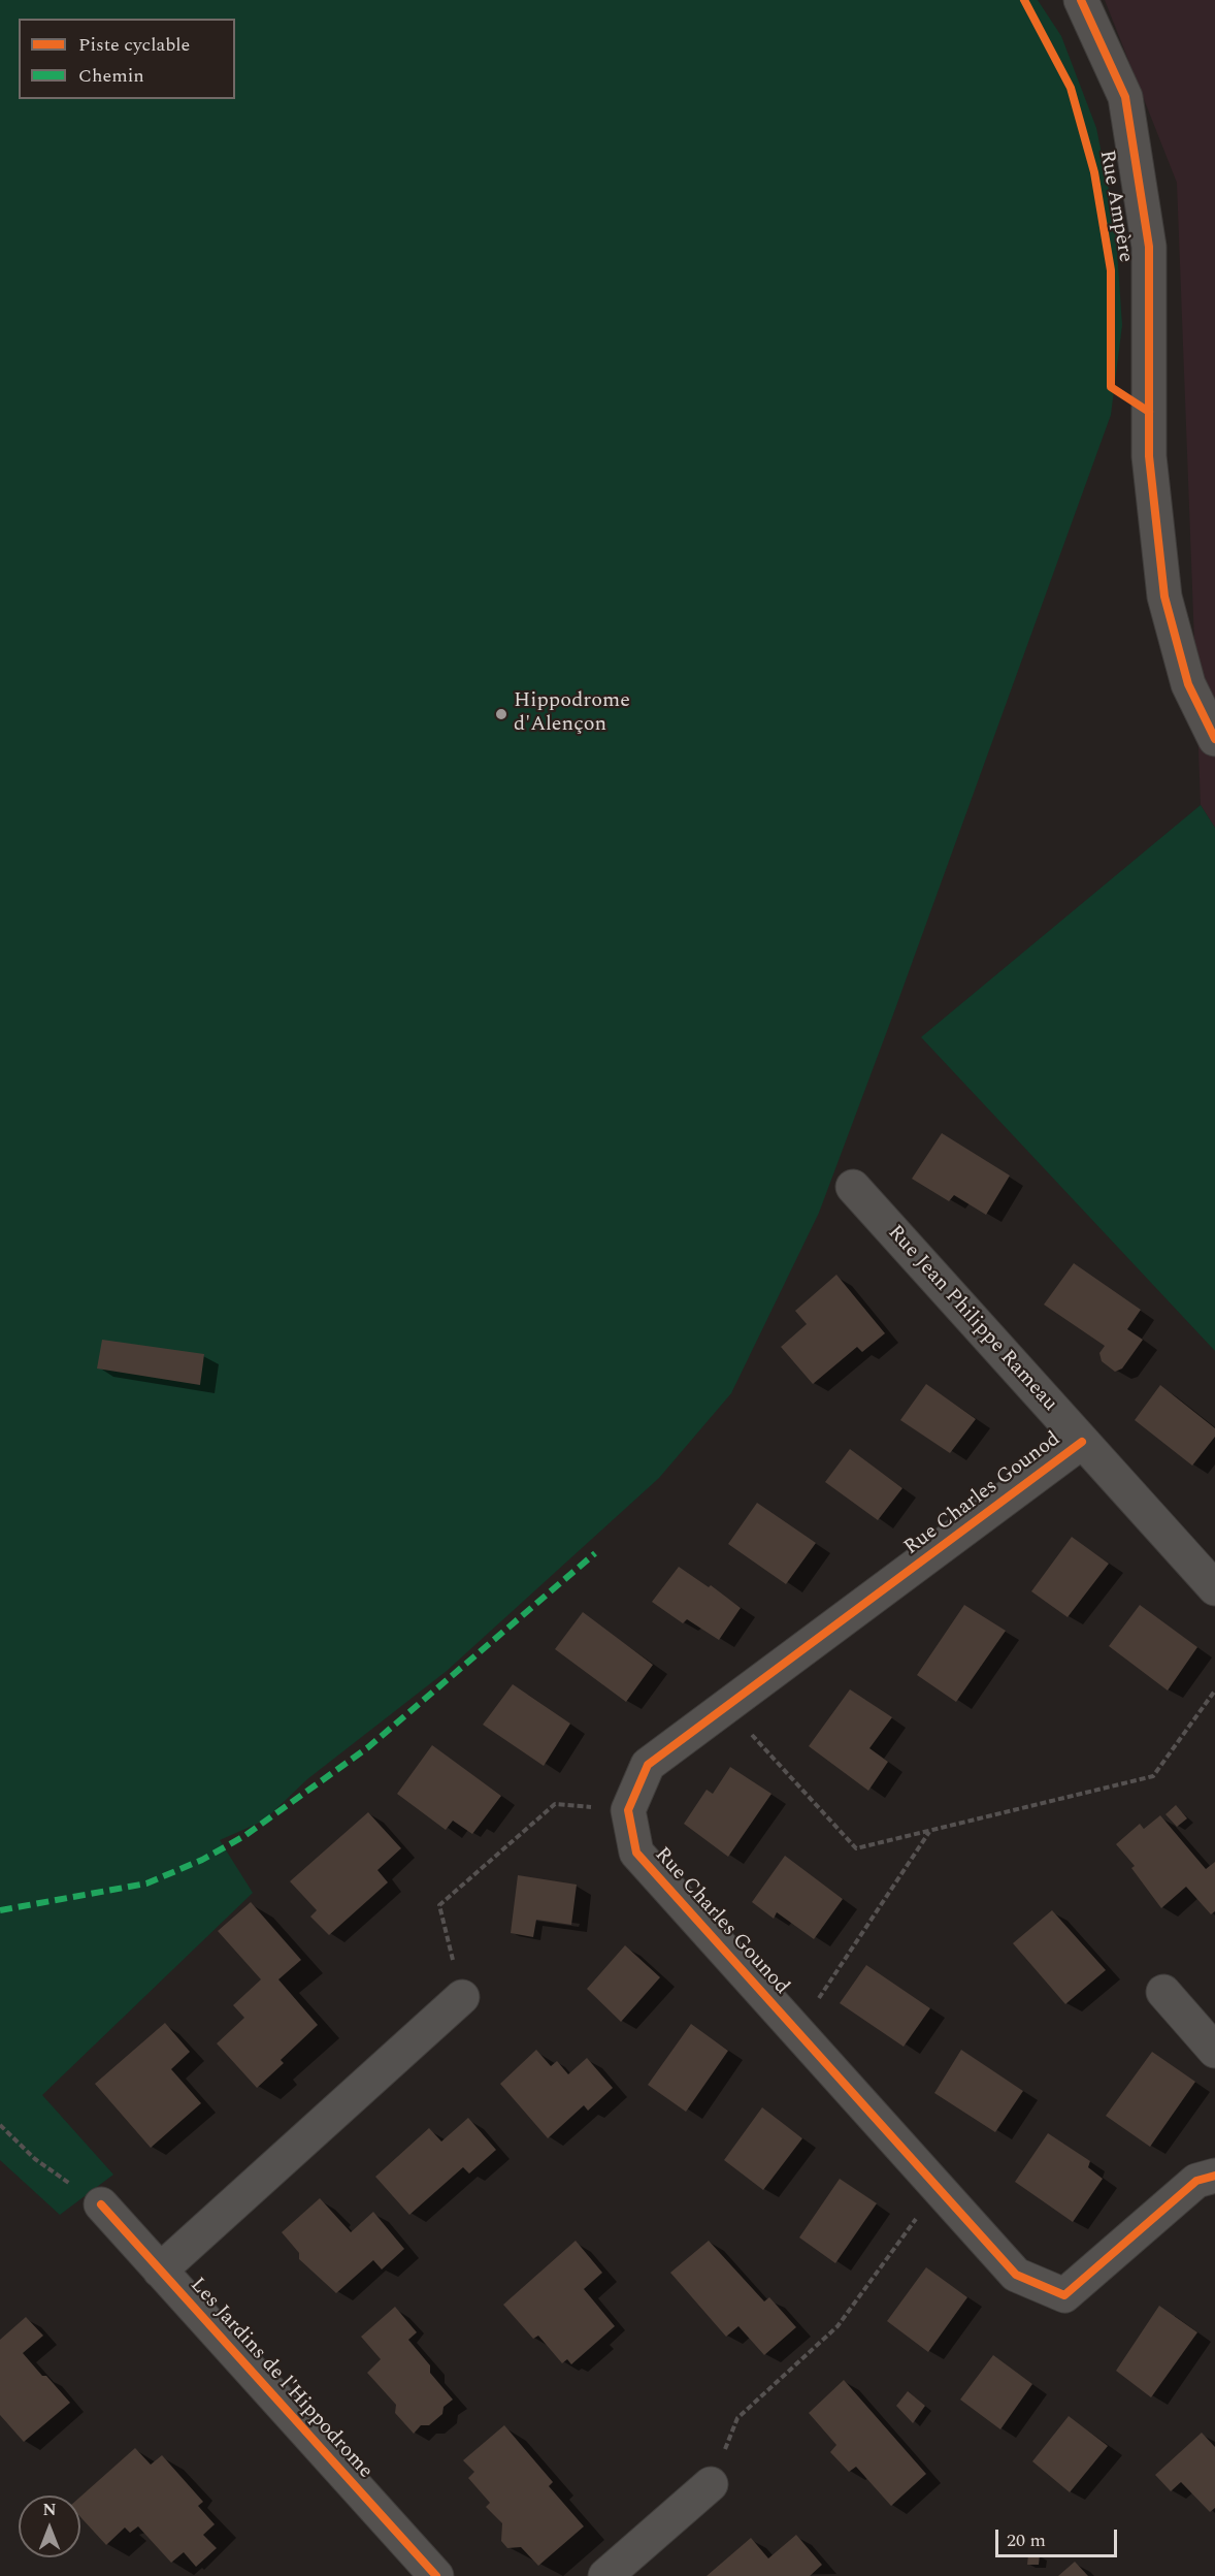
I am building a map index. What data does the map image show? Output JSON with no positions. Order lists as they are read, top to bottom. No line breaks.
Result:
{"streets":{"street":["Rue Ampère","Rue Jean Philippe Rameau","Rue Charles Gounod","Les Jardins de l'Hippodrome"]},"crossings":[["Rue Jean Philippe Rameau","Rue Charles Gounod"]],"places":["Hippodrome d'Alençon"],"legend":["Piste cyclable","Chemin"],"scale_bar":"20 m","north":"top"}
